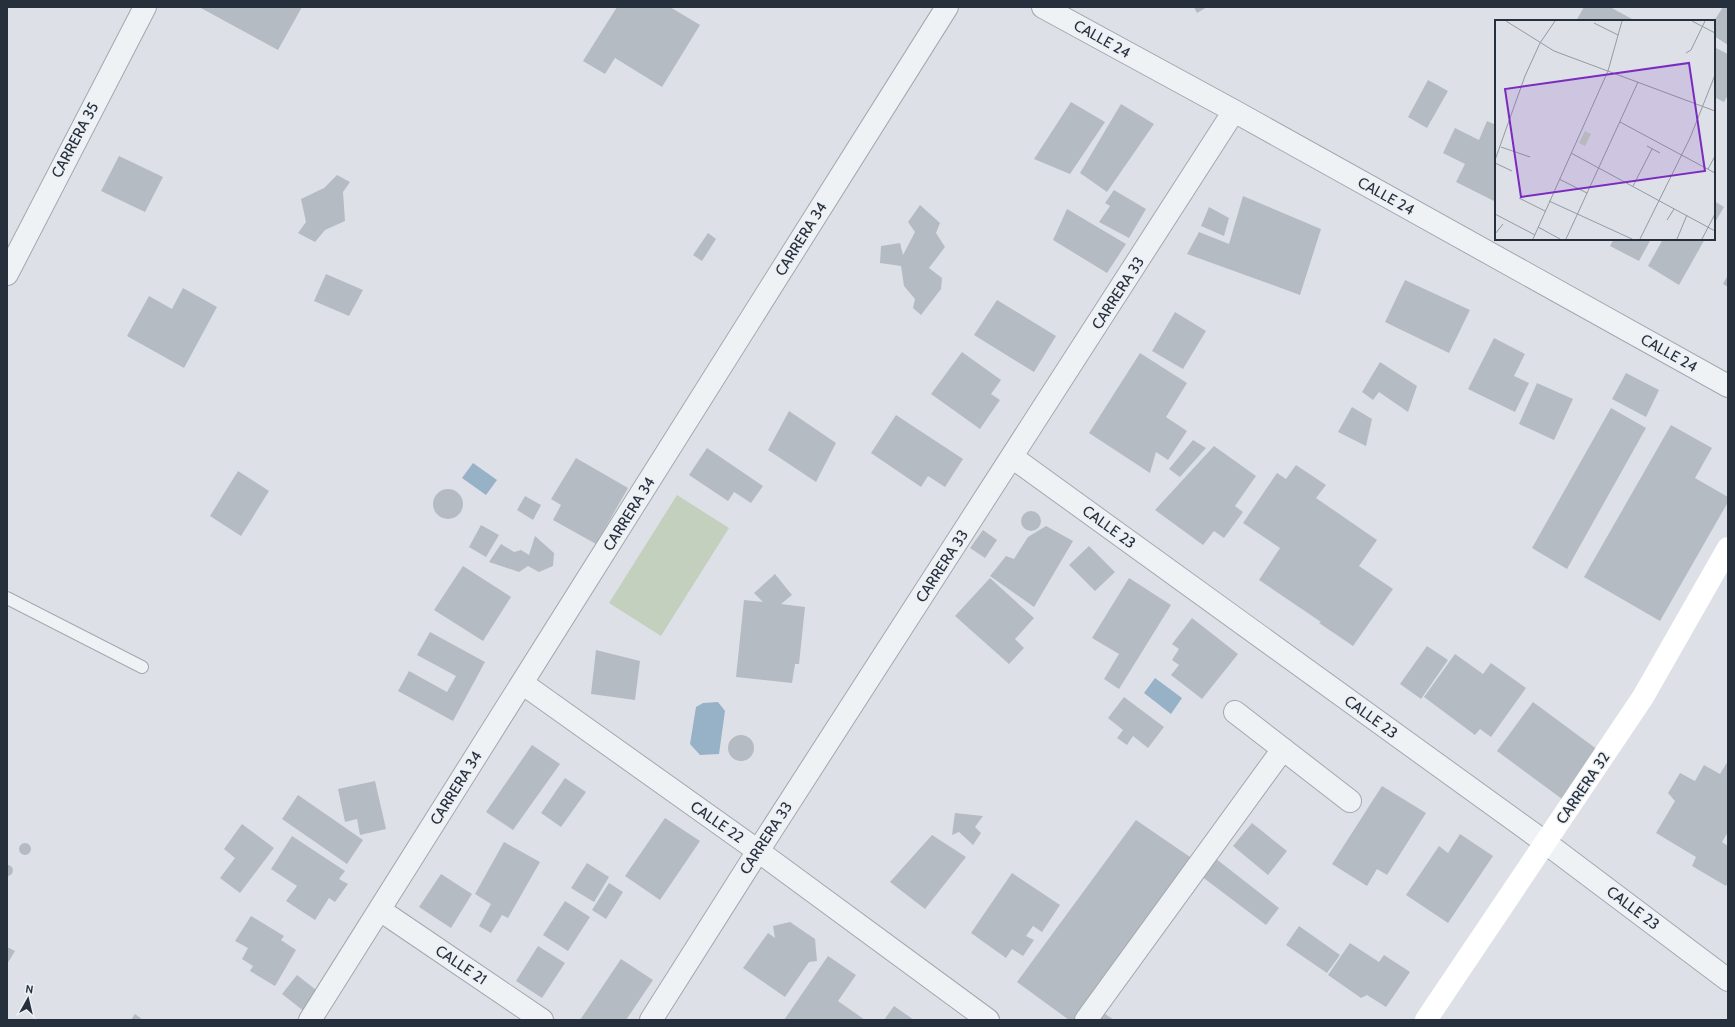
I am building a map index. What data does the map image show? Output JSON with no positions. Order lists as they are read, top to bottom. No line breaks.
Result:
{"streets":{"street":["CALLE 24","CARRERA 35","CARRERA 34","CARRERA 33","CALLE 23","CARRERA 32","CALLE 22","CALLE 21"]},"crossings":[["CALLE 24","CARRERA 33"],["CARRERA 34","CALLE 22"],["CARRERA 34","CALLE 21"],["CARRERA 33","CALLE 23"],["CARRERA 33","CALLE 22"],["CALLE 23","CARRERA 32"]],"north":"top"}
